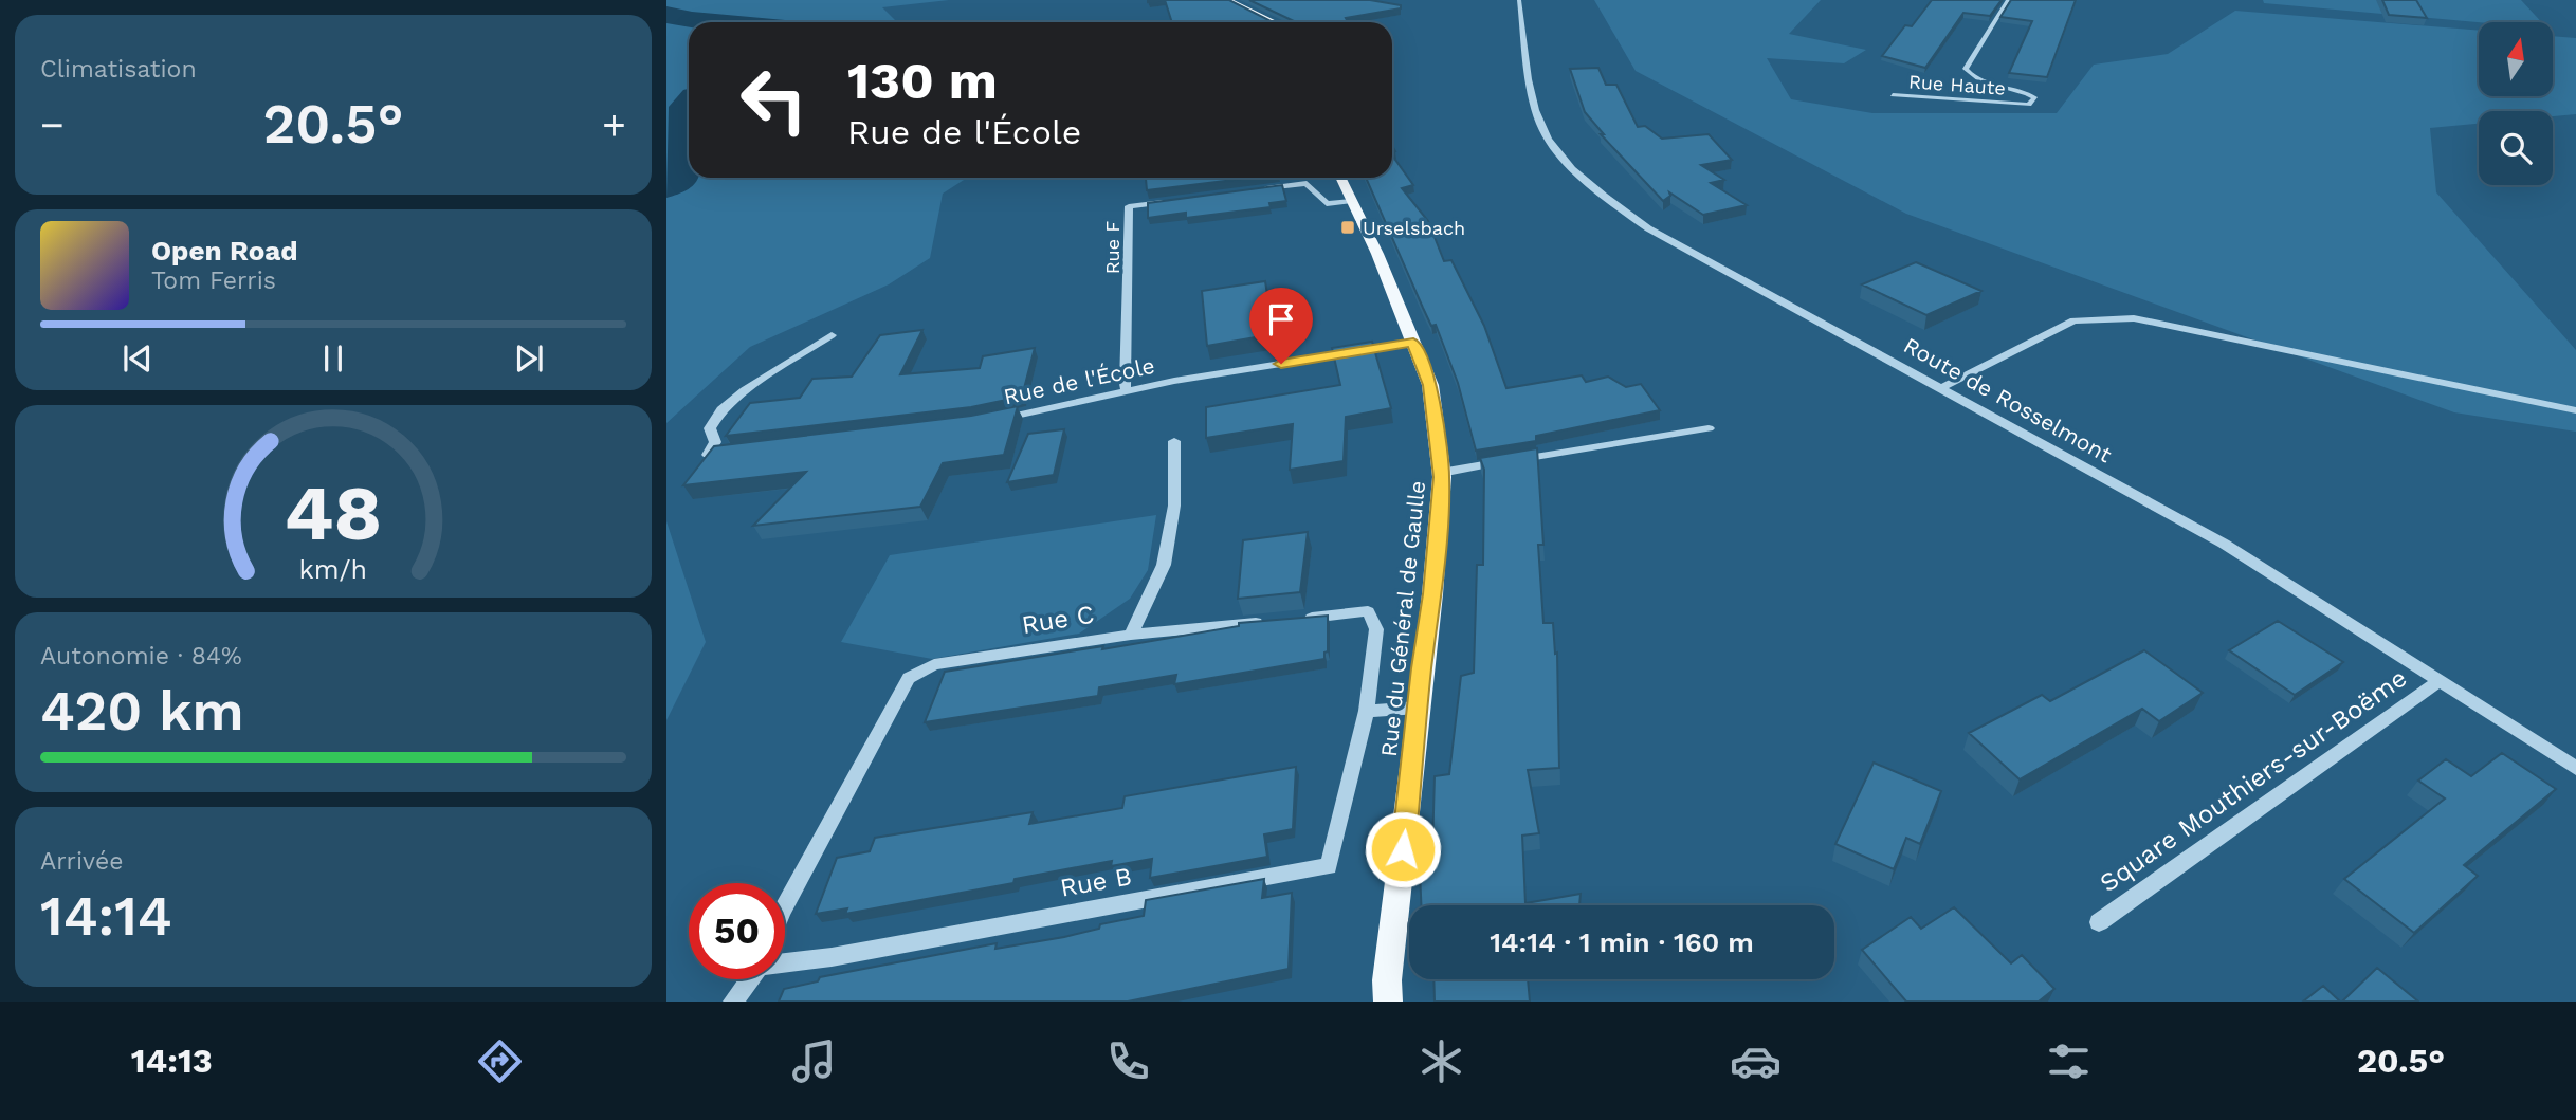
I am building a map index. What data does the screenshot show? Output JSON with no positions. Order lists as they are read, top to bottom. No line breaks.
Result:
{"streets":{"main road":["Rue du Général de Gaulle"],"street":["Rue Haute","Rue F","Rue de l'École","Route de Rosselmont","Rue C","Square Mouthiers-sur-Boëme","Rue B"]},"crossings":[["Rue F","Rue de l'École"],["Rue de l'École","Rue du Général de Gaulle"],["Route de Rosselmont","Square Mouthiers-sur-Boëme"]],"places":{"transit":["Urselsbach"]},"north":"top","page":{"tile":["Climatisation",["Autonomie · 84%","420 km"],["Arrivée","14:14"]],"turn":["130 m","Rue de l'École"],"heat":["−","20.5°","+"],"song":["Open Road","Tom Ferris"],"limit":"50","trip":"14:14 · 1 min · 160 m","tabs":["14:13","20.5°"],"gauge":["48","km/h"]}}
